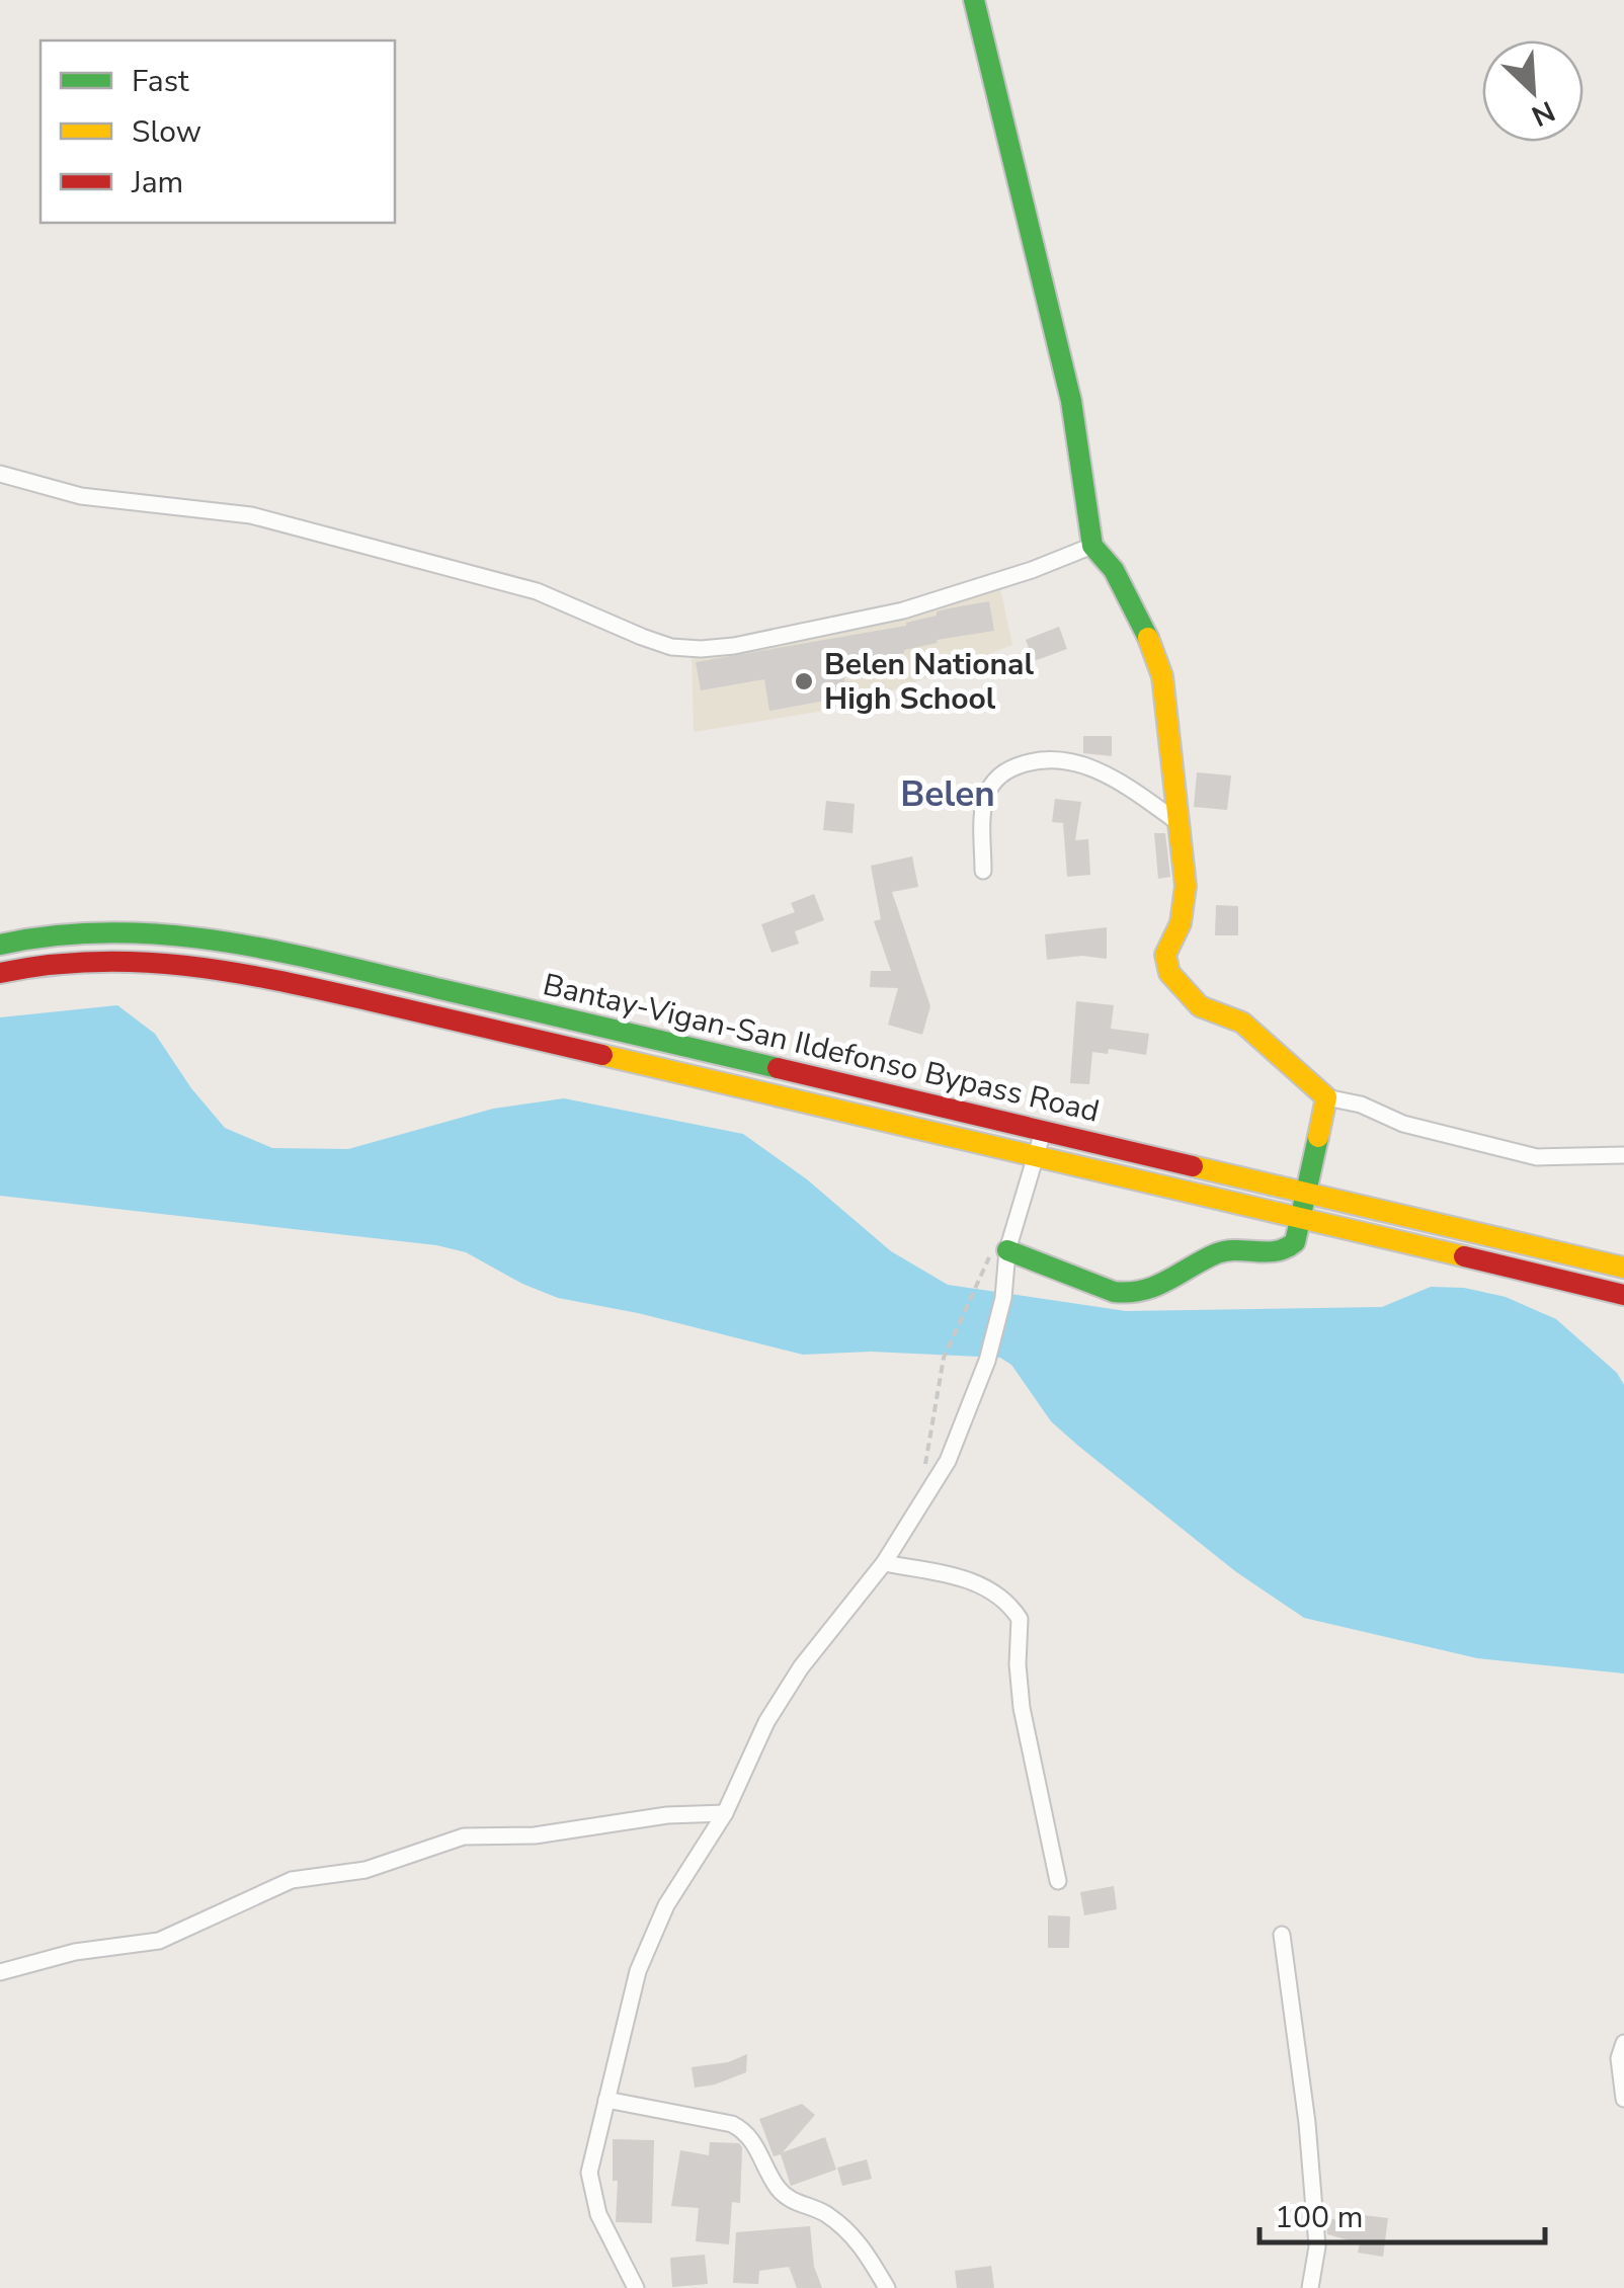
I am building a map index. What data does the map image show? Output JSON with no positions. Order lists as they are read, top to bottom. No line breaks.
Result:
{"streets":{"main road":["Bantay-Vigan-San Ildefonso Bypass Road"]},"districts":["Belen"],"places":["Belen National High School"],"legend":["Fast","Slow","Jam"],"scale_bar":"100 m","north":"bottom right"}
